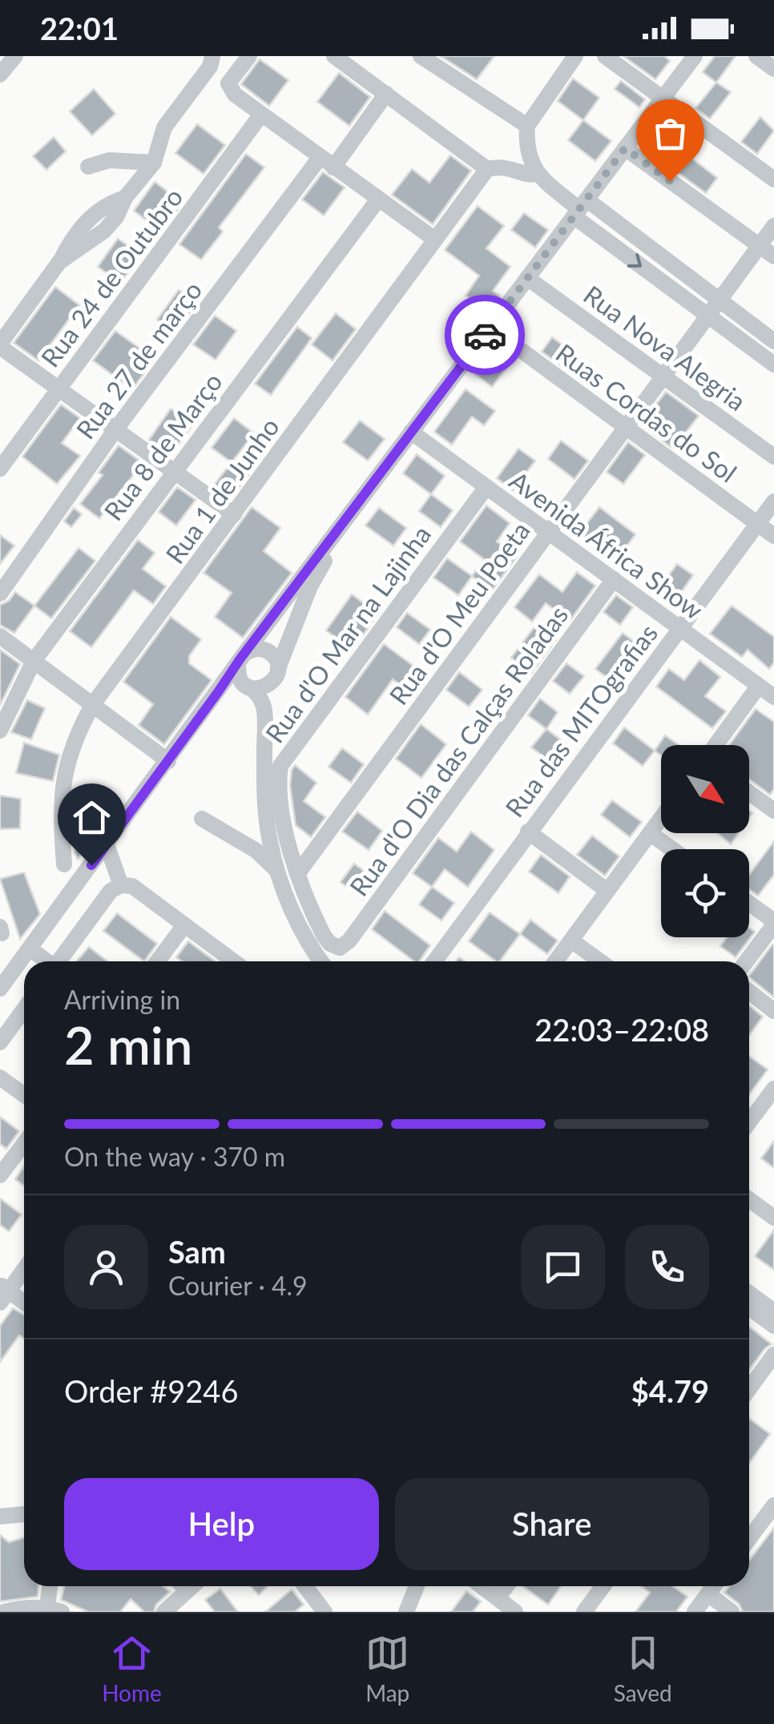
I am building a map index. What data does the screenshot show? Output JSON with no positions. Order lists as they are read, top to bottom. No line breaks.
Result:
{"streets":{"street":["Rua 24 de Outubro","Rua Nova Alegria","Rua 27 de março","Ruas Cordas do Sol","Rua 8 de Março","Rua 1 de Junho","Avenida África Show","Rua d'O Meu Poeta","Rua d'O Mar na Lajinha","Rua das MITOgrafias","Rua d'O Dia das Calças Roladas"]},"crossings":[["Rua Nova Alegria","Rua d'O Meu Poeta"],["Ruas Cordas do Sol","Rua d'O Meu Poeta"],["Ruas Cordas do Sol","Rua das MITOgrafias"],["Avenida África Show","Rua d'O Meu Poeta"],["Avenida África Show","Rua d'O Mar na Lajinha"],["Avenida África Show","Rua das MITOgrafias"],["Avenida África Show","Rua d'O Dia das Calças Roladas"],["Rua d'O Meu Poeta","Rua d'O Mar na Lajinha"],["Rua d'O Mar na Lajinha","Rua d'O Dia das Calças Roladas"]],"north":"bottom right","page":{"status":"22:01","heading":["2 min","Arriving in","22:03–22:08"],"panel":["Sam","Courier · 4.9","Order #9246","$4.79"],"bar":"On the way · 370 m","buttons":["Help","Share"],"tabs":["Home","Map","Saved"]}}
